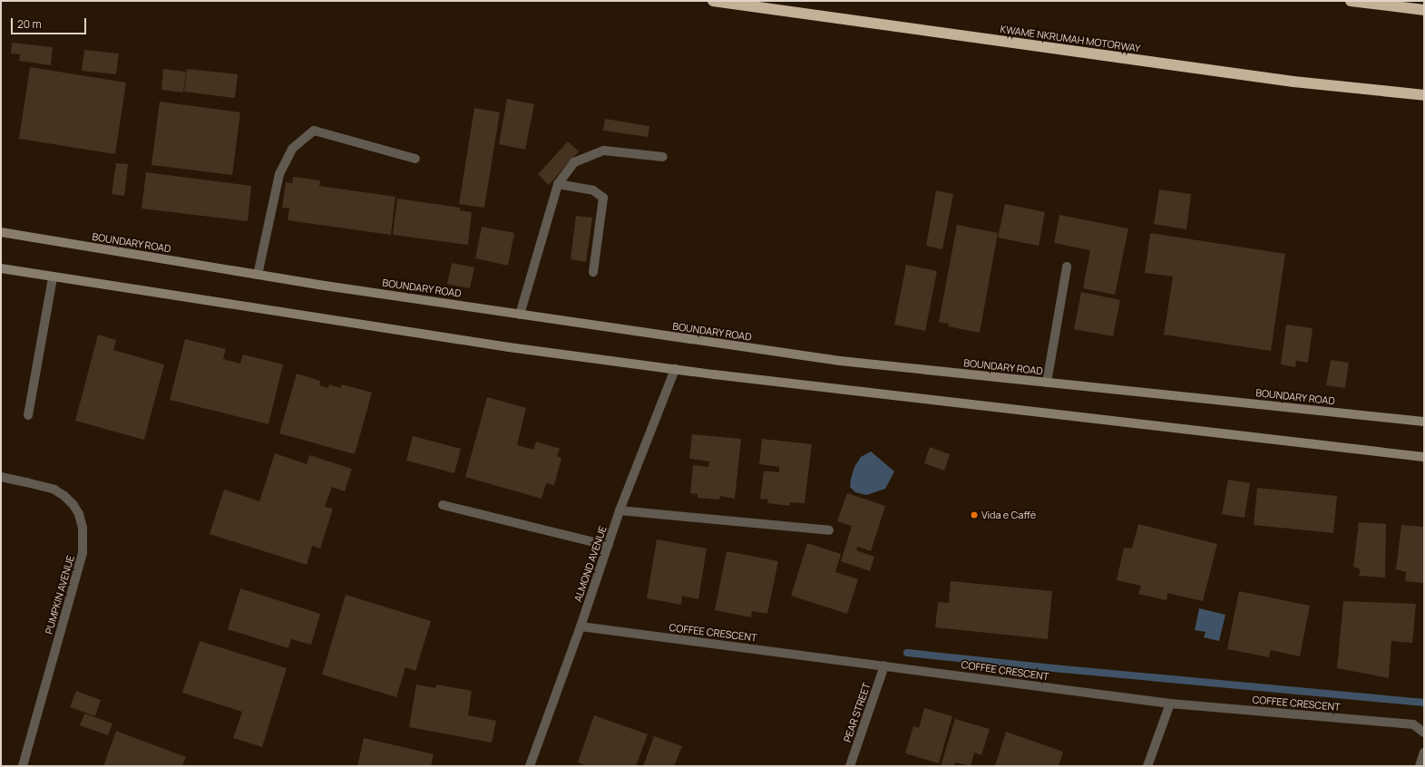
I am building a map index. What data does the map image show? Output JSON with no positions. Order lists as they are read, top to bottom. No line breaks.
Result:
{"streets":{"highway":["KWAME NKRUMAH MOTORWAY"],"main road":["BOUNDARY ROAD"],"street":["ALMOND AVENUE","PUMPKIN AVENUE","COFFEE CRESCENT","PEAR STREET"]},"crossings":[["ALMOND AVENUE","COFFEE CRESCENT"],["COFFEE CRESCENT","PEAR STREET"]],"places":["Vida e Caffė"],"scale_bar":"20 m"}
